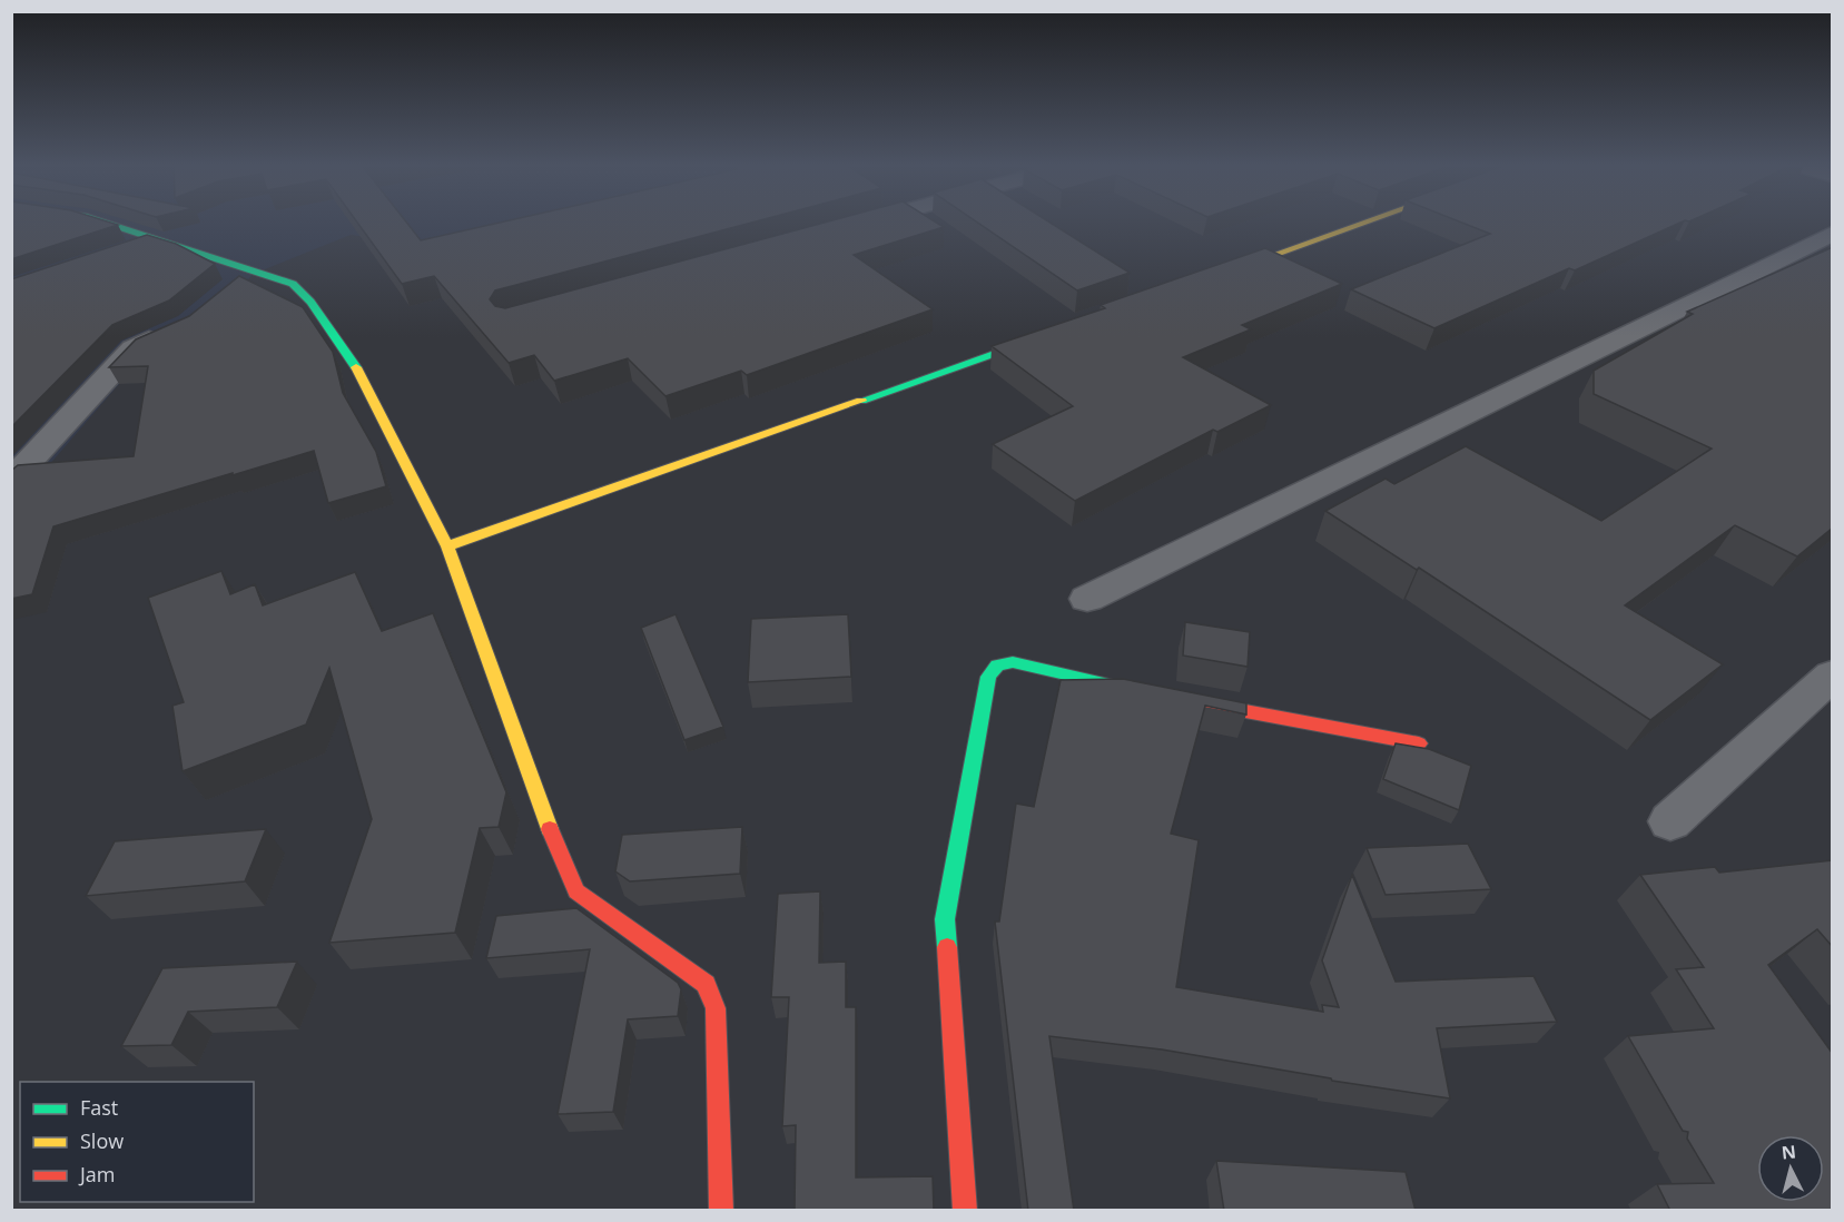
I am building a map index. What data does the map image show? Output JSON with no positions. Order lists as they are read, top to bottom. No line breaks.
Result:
{"legend":["Fast","Slow","Jam"],"north":"top"}
